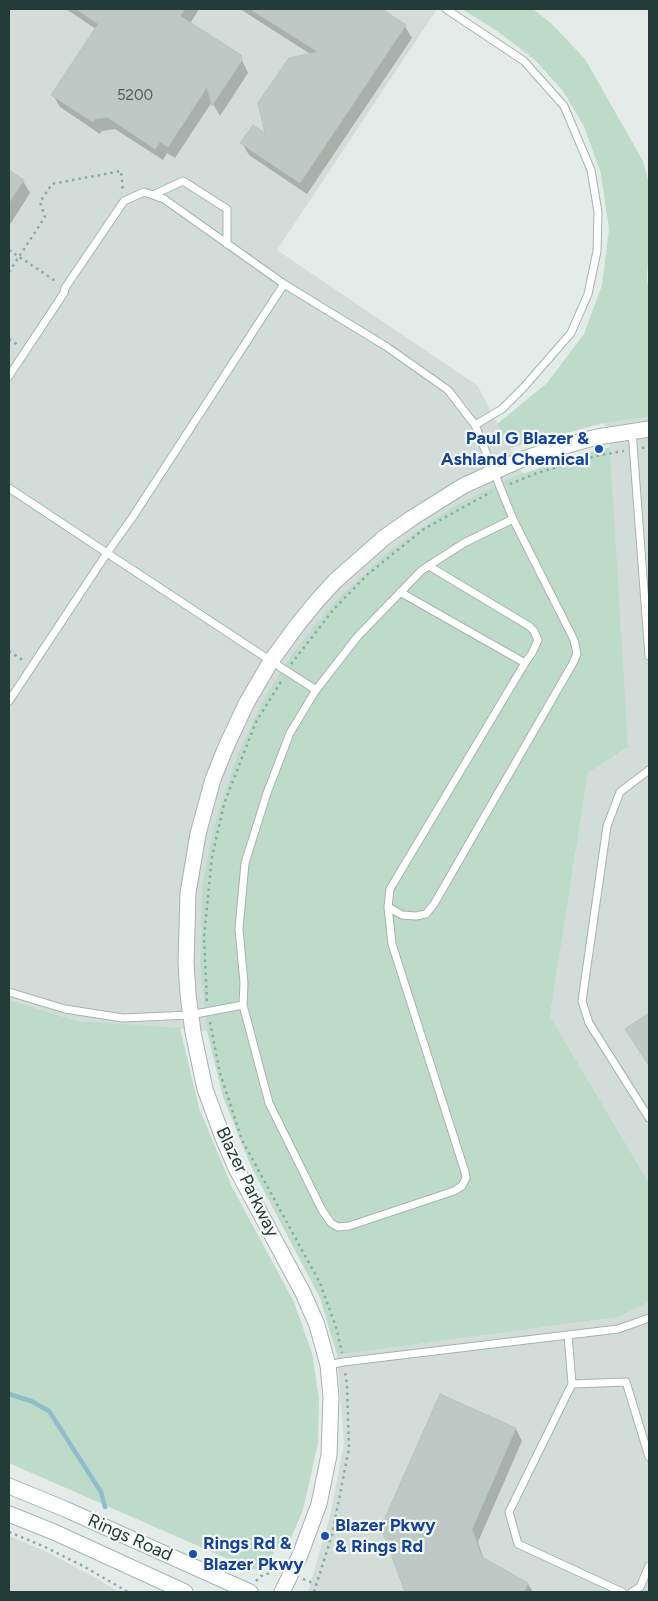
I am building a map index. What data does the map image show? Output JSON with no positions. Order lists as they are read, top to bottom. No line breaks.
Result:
{"streets":{"street":["Blazer Parkway","Rings Road"]},"places":["Paul G Blazer & Ashland Chemical","Blazer Pkwy & Rings Rd","Rings Rd & Blazer Pkwy"],"house_numbers":["5200"]}
